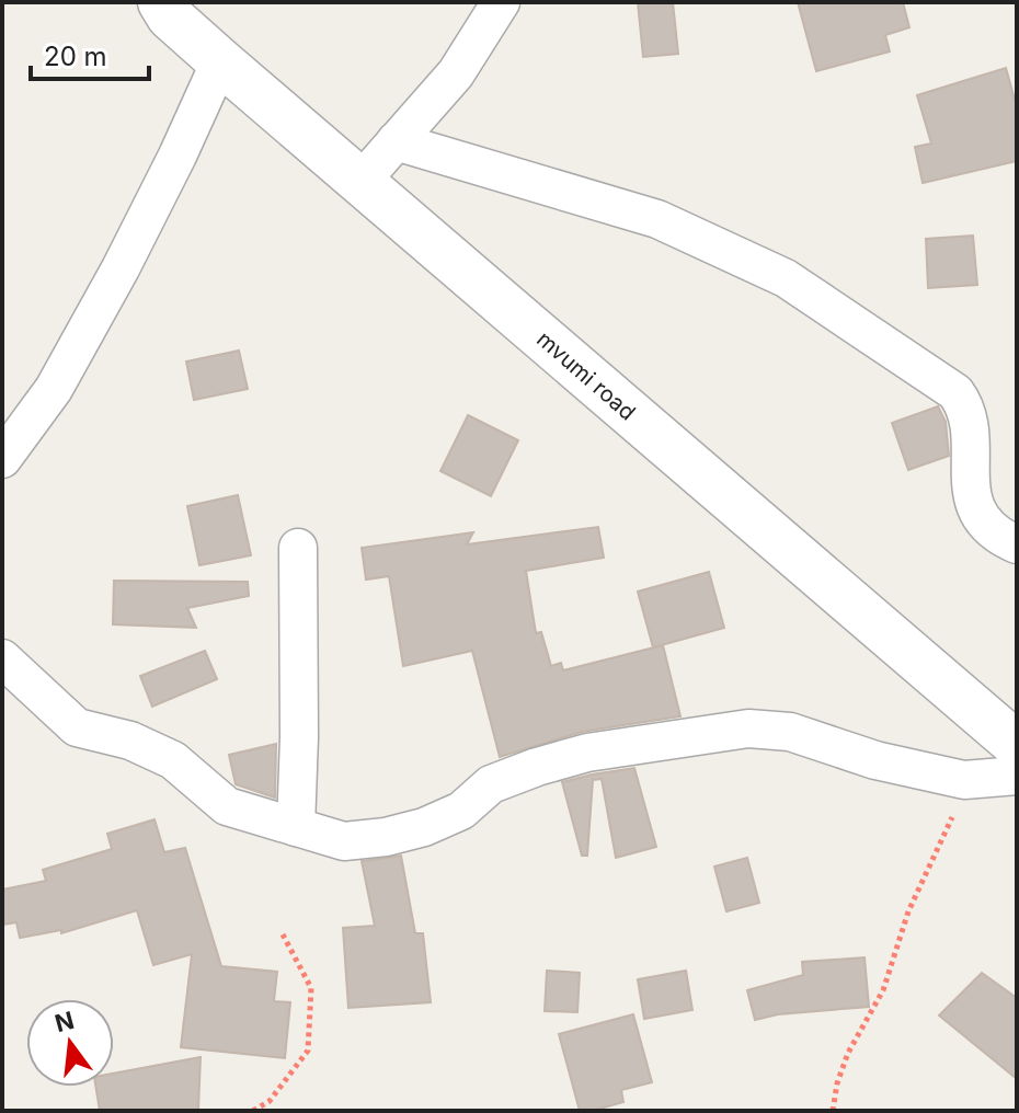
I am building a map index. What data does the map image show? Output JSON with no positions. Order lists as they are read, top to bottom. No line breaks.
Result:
{"streets":{"street":["mvumi road"]},"scale_bar":"20 m","north":"top"}
